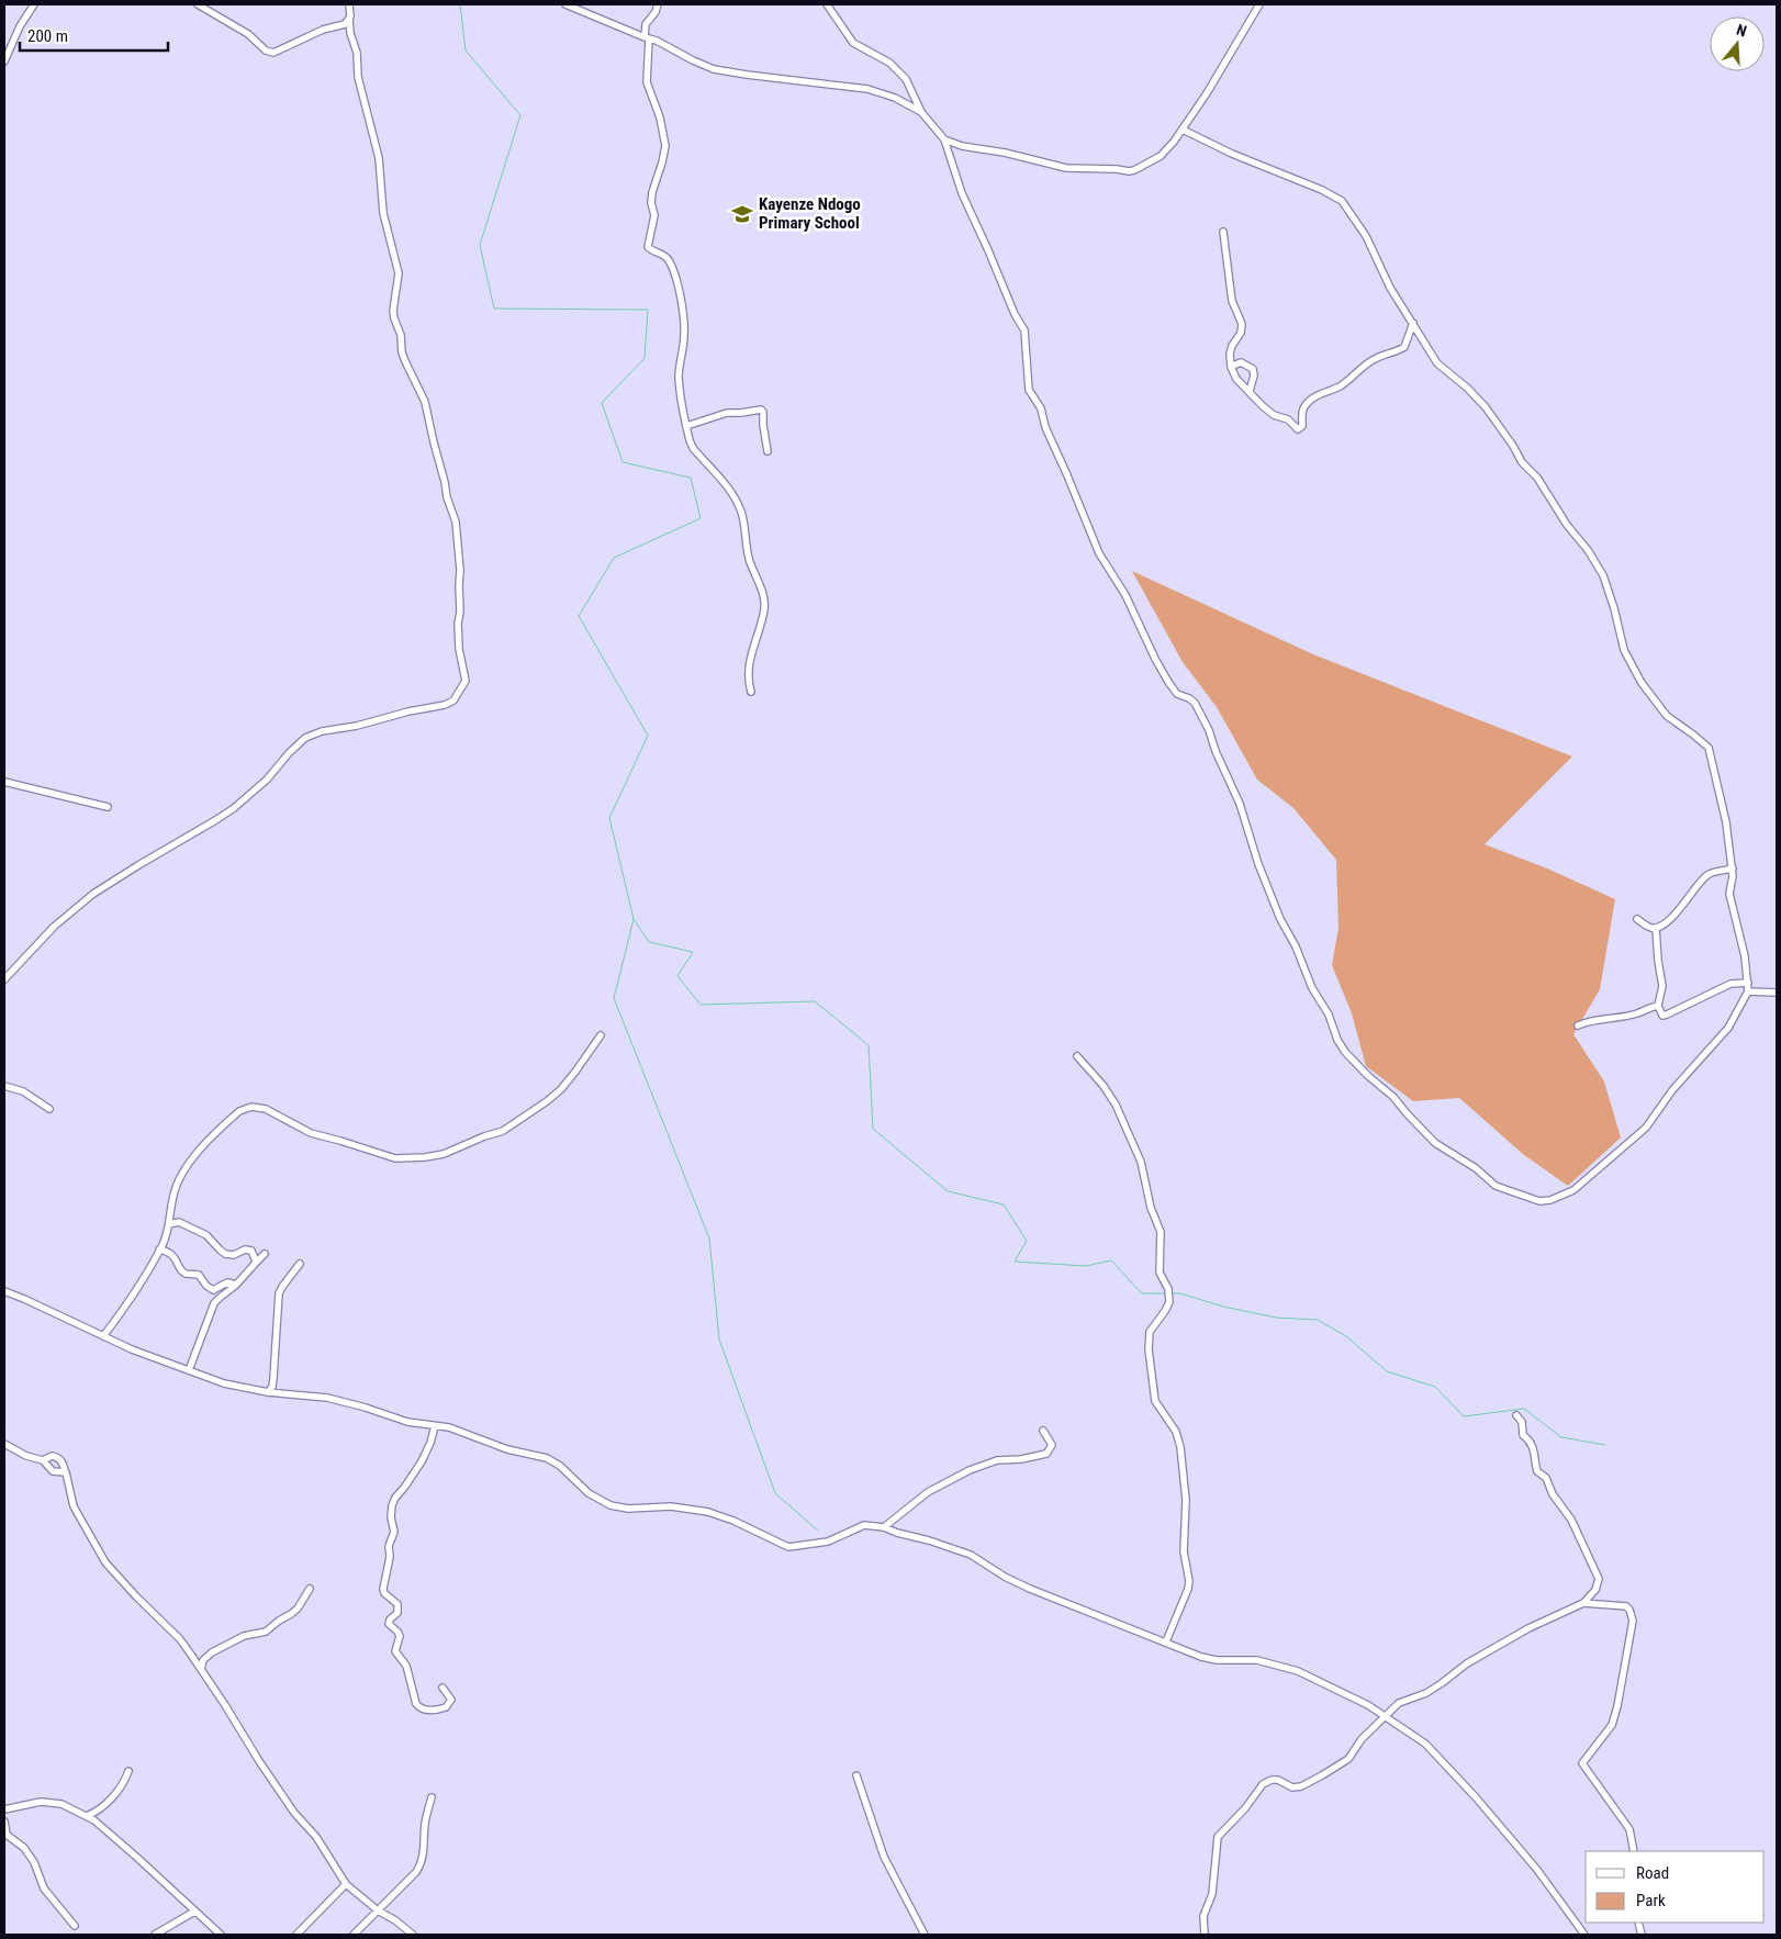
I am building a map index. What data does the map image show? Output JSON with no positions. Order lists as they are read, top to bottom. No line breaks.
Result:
{"places":{"school or university":["Kayenze Ndogo Primary School"]},"legend":["Road","Park"],"scale_bar":"200 m","north":"top"}
